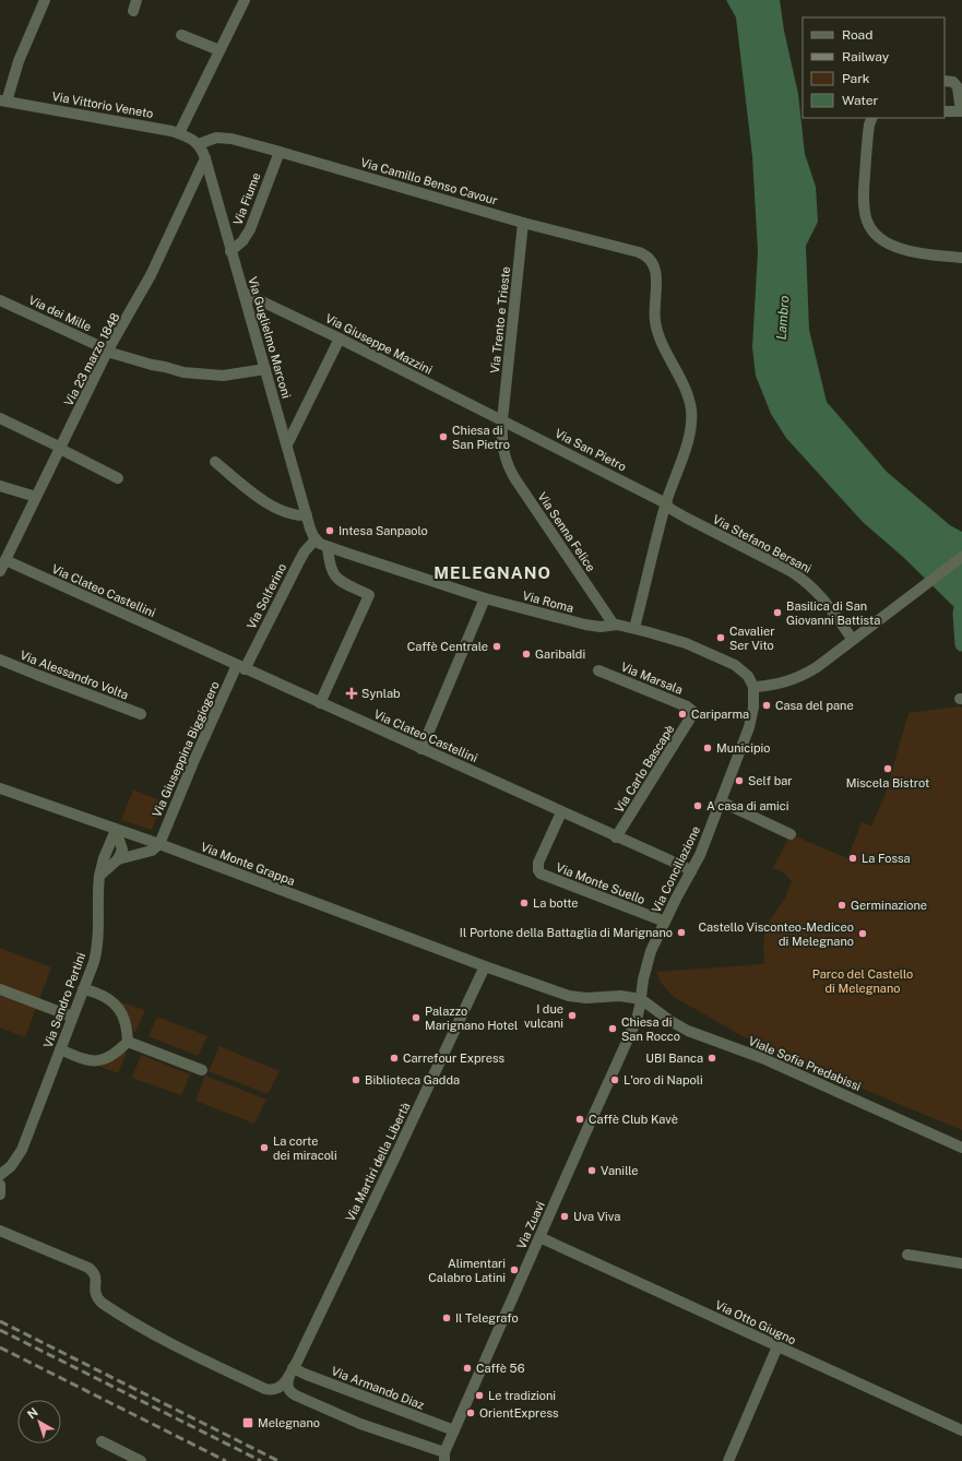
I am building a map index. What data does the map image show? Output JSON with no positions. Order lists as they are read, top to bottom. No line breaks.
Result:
{"streets":{"street":["Via Vittorio Veneto","Via Camillo Benso Cavour","Via Fiume","Via dei Mille","Via Trento e Trieste","Via Guglielmo Marconi","Via Giuseppe Mazzini","Via 23 marzo 1848","Via San Pietro","Via Senna Felice","Via Stefano Bersani","Via Clateo Castellini","Via Solferino","Via Roma","Via Alessandro Volta","Via Marsala","Via Giuseppina Biggiogero","Via Carlo Bascapè","Via Monte Grappa","Via Conciliazione","Via Monte Suello","Via Sandro Pertini","Viale Sofia Predabissi","Via Martiri della Libertà","Via Zuavi","Via Otto Giugno","Via Armando Diaz"]},"crossings":[["Via Vittorio Veneto","Via Camillo Benso Cavour"],["Via Vittorio Veneto","Via Guglielmo Marconi"],["Via Camillo Benso Cavour","Via Fiume"],["Via Camillo Benso Cavour","Via Trento e Trieste"],["Via Camillo Benso Cavour","Via Guglielmo Marconi"],["Via Camillo Benso Cavour","Via San Pietro"],["Via Camillo Benso Cavour","Via Stefano Bersani"],["Via Fiume","Via Guglielmo Marconi"],["Via dei Mille","Via Guglielmo Marconi"],["Via dei Mille","Via 23 marzo 1848"],["Via Trento e Trieste","Via Giuseppe Mazzini"],["Via Trento e Trieste","Via San Pietro"],["Via Trento e Trieste","Via Senna Felice"],["Via Guglielmo Marconi","Via Giuseppe Mazzini"],["Via Guglielmo Marconi","Via 23 marzo 1848"],["Via Guglielmo Marconi","Via Solferino"],["Via Guglielmo Marconi","Via Roma"],["Via Giuseppe Mazzini","Via San Pietro"],["Via 23 marzo 1848","Via Clateo Castellini"],["Via San Pietro","Via Stefano Bersani"],["Via Senna Felice","Via Roma"],["Via Clateo Castellini","Via Solferino"],["Via Clateo Castellini","Via Giuseppina Biggiogero"],["Via Clateo Castellini","Via Carlo Bascapè"],["Via Clateo Castellini","Via Conciliazione"],["Via Clateo Castellini","Via Monte Suello"],["Via Solferino","Via Roma"],["Via Solferino","Via Giuseppina Biggiogero"],["Via Roma","Via Conciliazione"],["Via Marsala","Via Carlo Bascapè"],["Via Giuseppina Biggiogero","Via Monte Grappa"],["Via Monte Grappa","Via Conciliazione"],["Via Monte Grappa","Via Sandro Pertini"],["Via Monte Grappa","Viale Sofia Predabissi"],["Via Monte Grappa","Via Martiri della Libertà"],["Via Monte Grappa","Via Zuavi"],["Via Conciliazione","Via Monte Suello"],["Via Conciliazione","Viale Sofia Predabissi"],["Via Conciliazione","Via Zuavi"],["Viale Sofia Predabissi","Via Zuavi"],["Via Martiri della Libertà","Via Armando Diaz"],["Via Zuavi","Via Otto Giugno"],["Via Zuavi","Via Armando Diaz"]],"districts":["MELEGNANO"],"water":["Lambro"],"parks":["Parco del Castello di Melegnano"],"places":{"other":["Chiesa di San Pietro","Intesa Sanpaolo","Basilica di San Giovanni Battista","Cavalier Ser Vito","Caffè Centrale","Garibaldi","Casa del pane","Cariparma","Municipio","Miscela Bistrot","Self bar","A casa di amici","La Fossa","La botte","Germinazione","Il Portone della Battaglia di Marignano","Castello Visconteo-Mediceo di Melegnano","I due vulcani","Palazzo Marignano Hotel","Chiesa di San Rocco","Carrefour Express","UBI Banca","Biblioteca Gadda","L'oro di Napoli","Caffè Club Kavè","La corte dei miracoli","Vanille","Uva Viva","Alimentari Calabro Latini","Il Telegrafo","Caffè 56","Le tradizioni","OrientExpress"],"health":["Synlab"],"transit":["Melegnano"]},"legend":["Road","Railway","Park","Water"],"north":"top left"}
